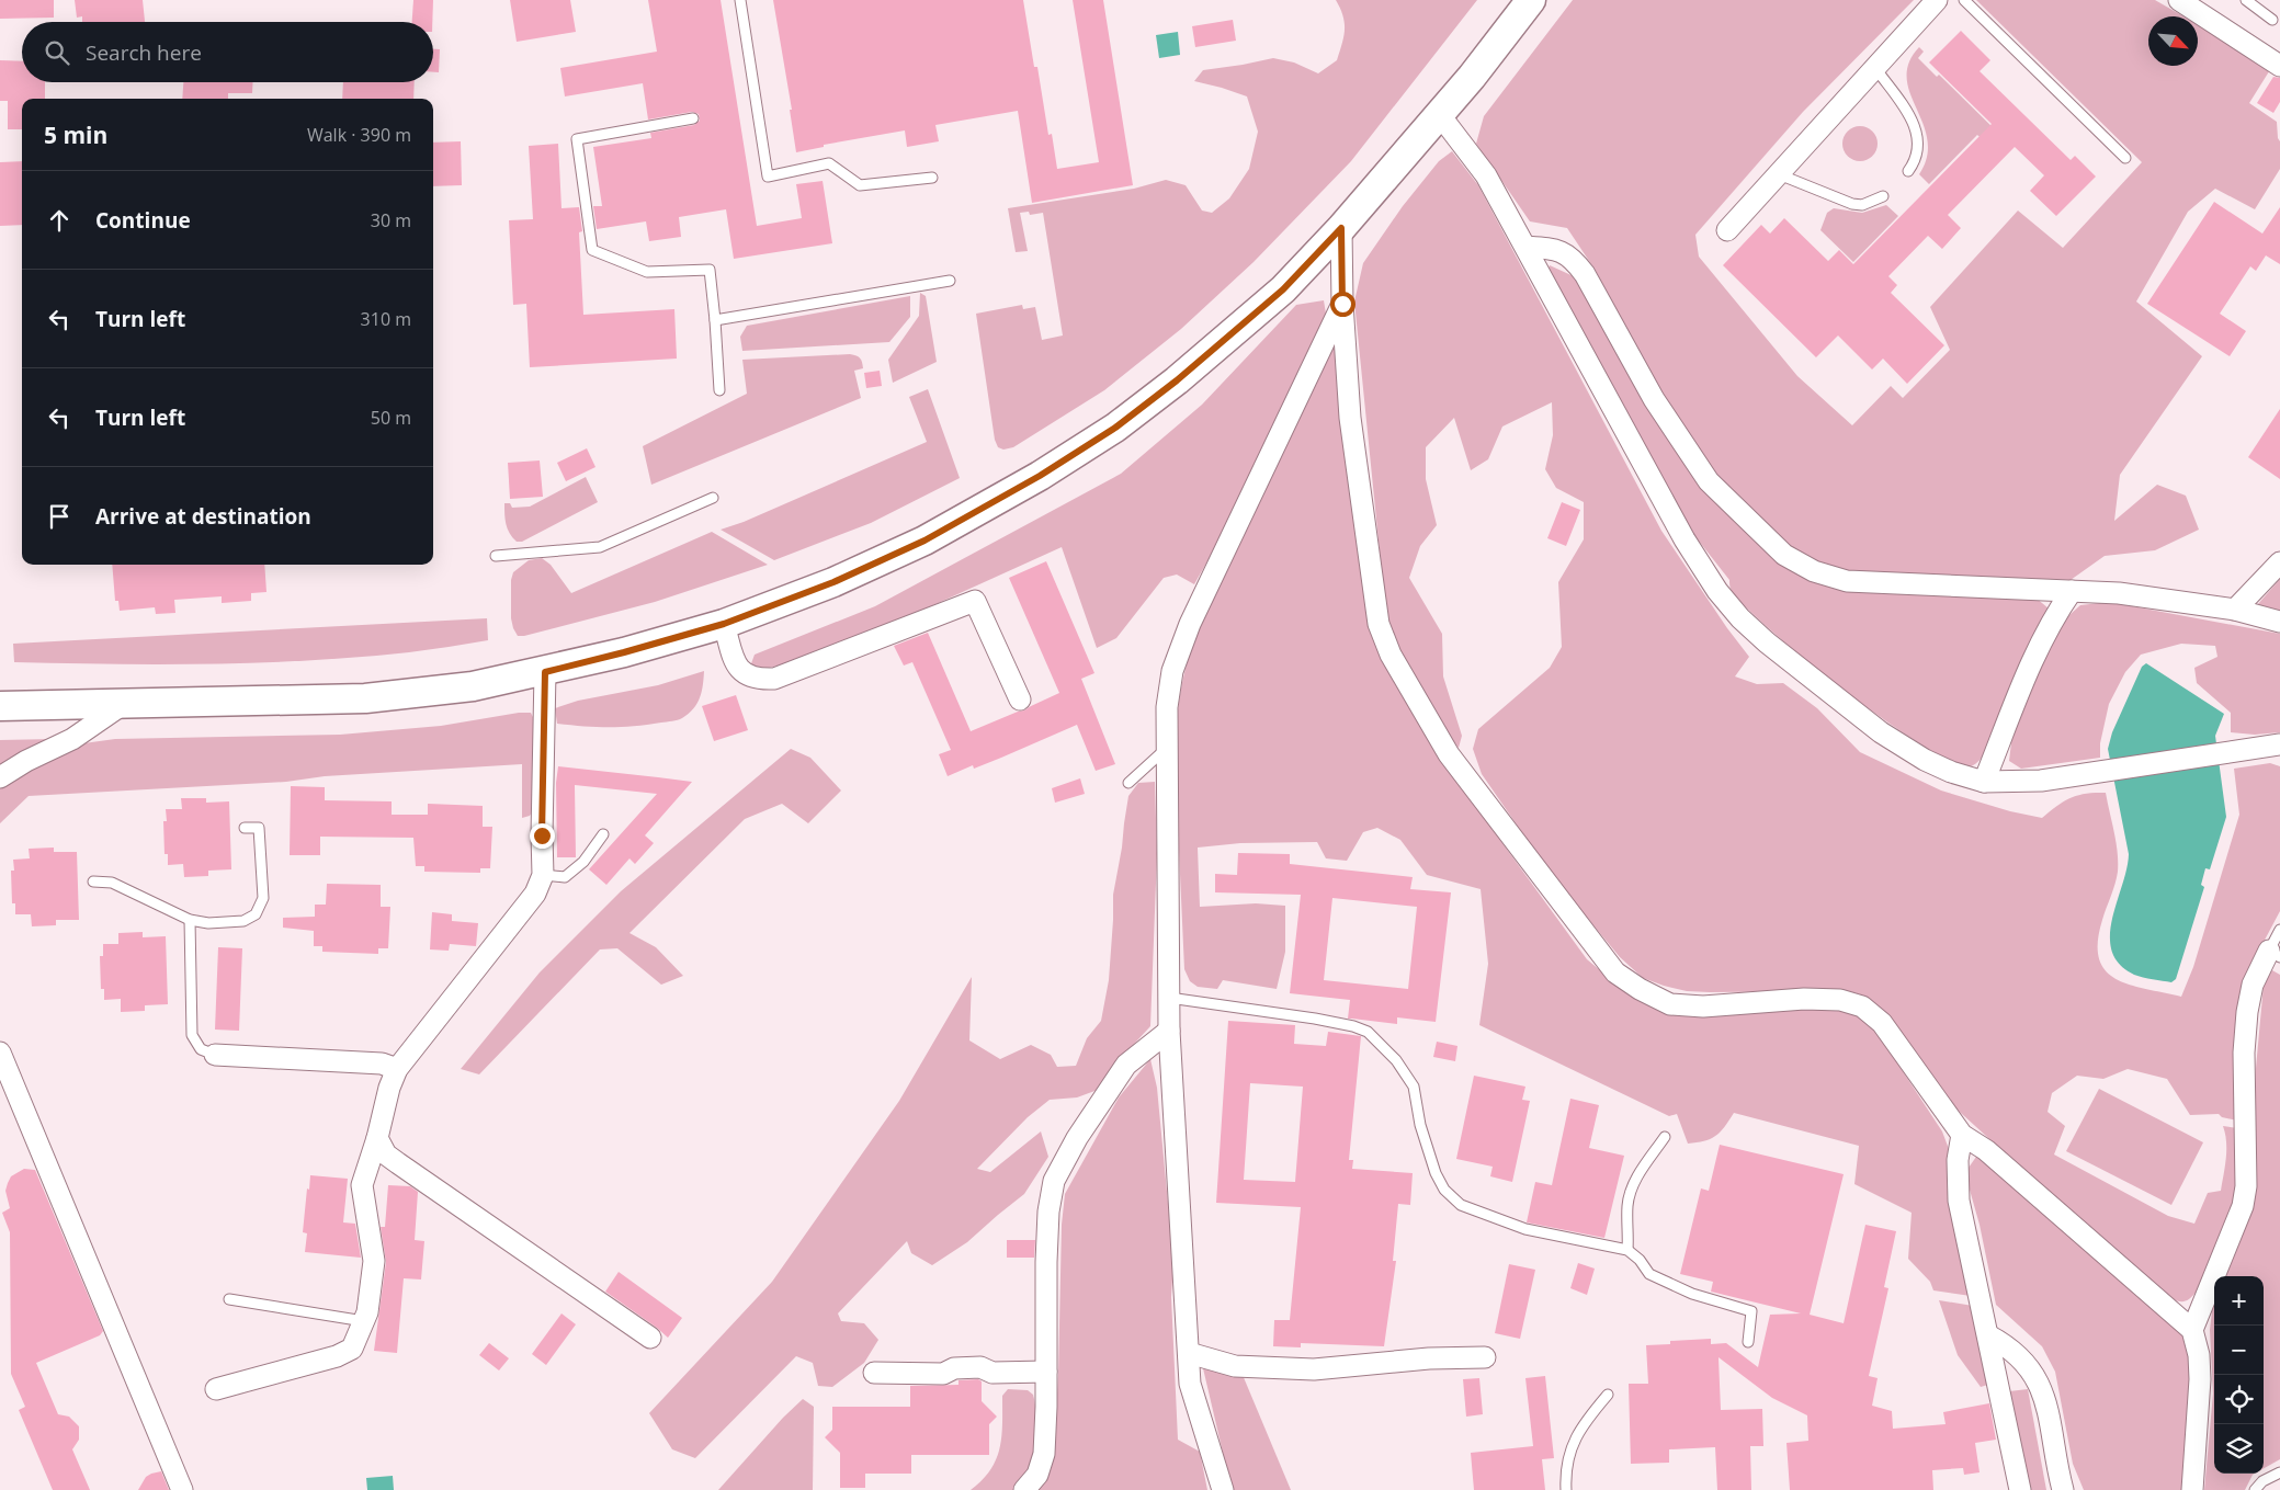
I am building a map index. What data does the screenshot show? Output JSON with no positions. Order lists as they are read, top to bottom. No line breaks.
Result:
{"north":"bottom right","page":{"search":"Search here","heading":["5 min","Walk · 390 m"],"list":[["Continue","30 m"],["Turn left","310 m"],["Turn left","50 m"],"Arrive at destination"],"map_buttons":["+","−"]}}
